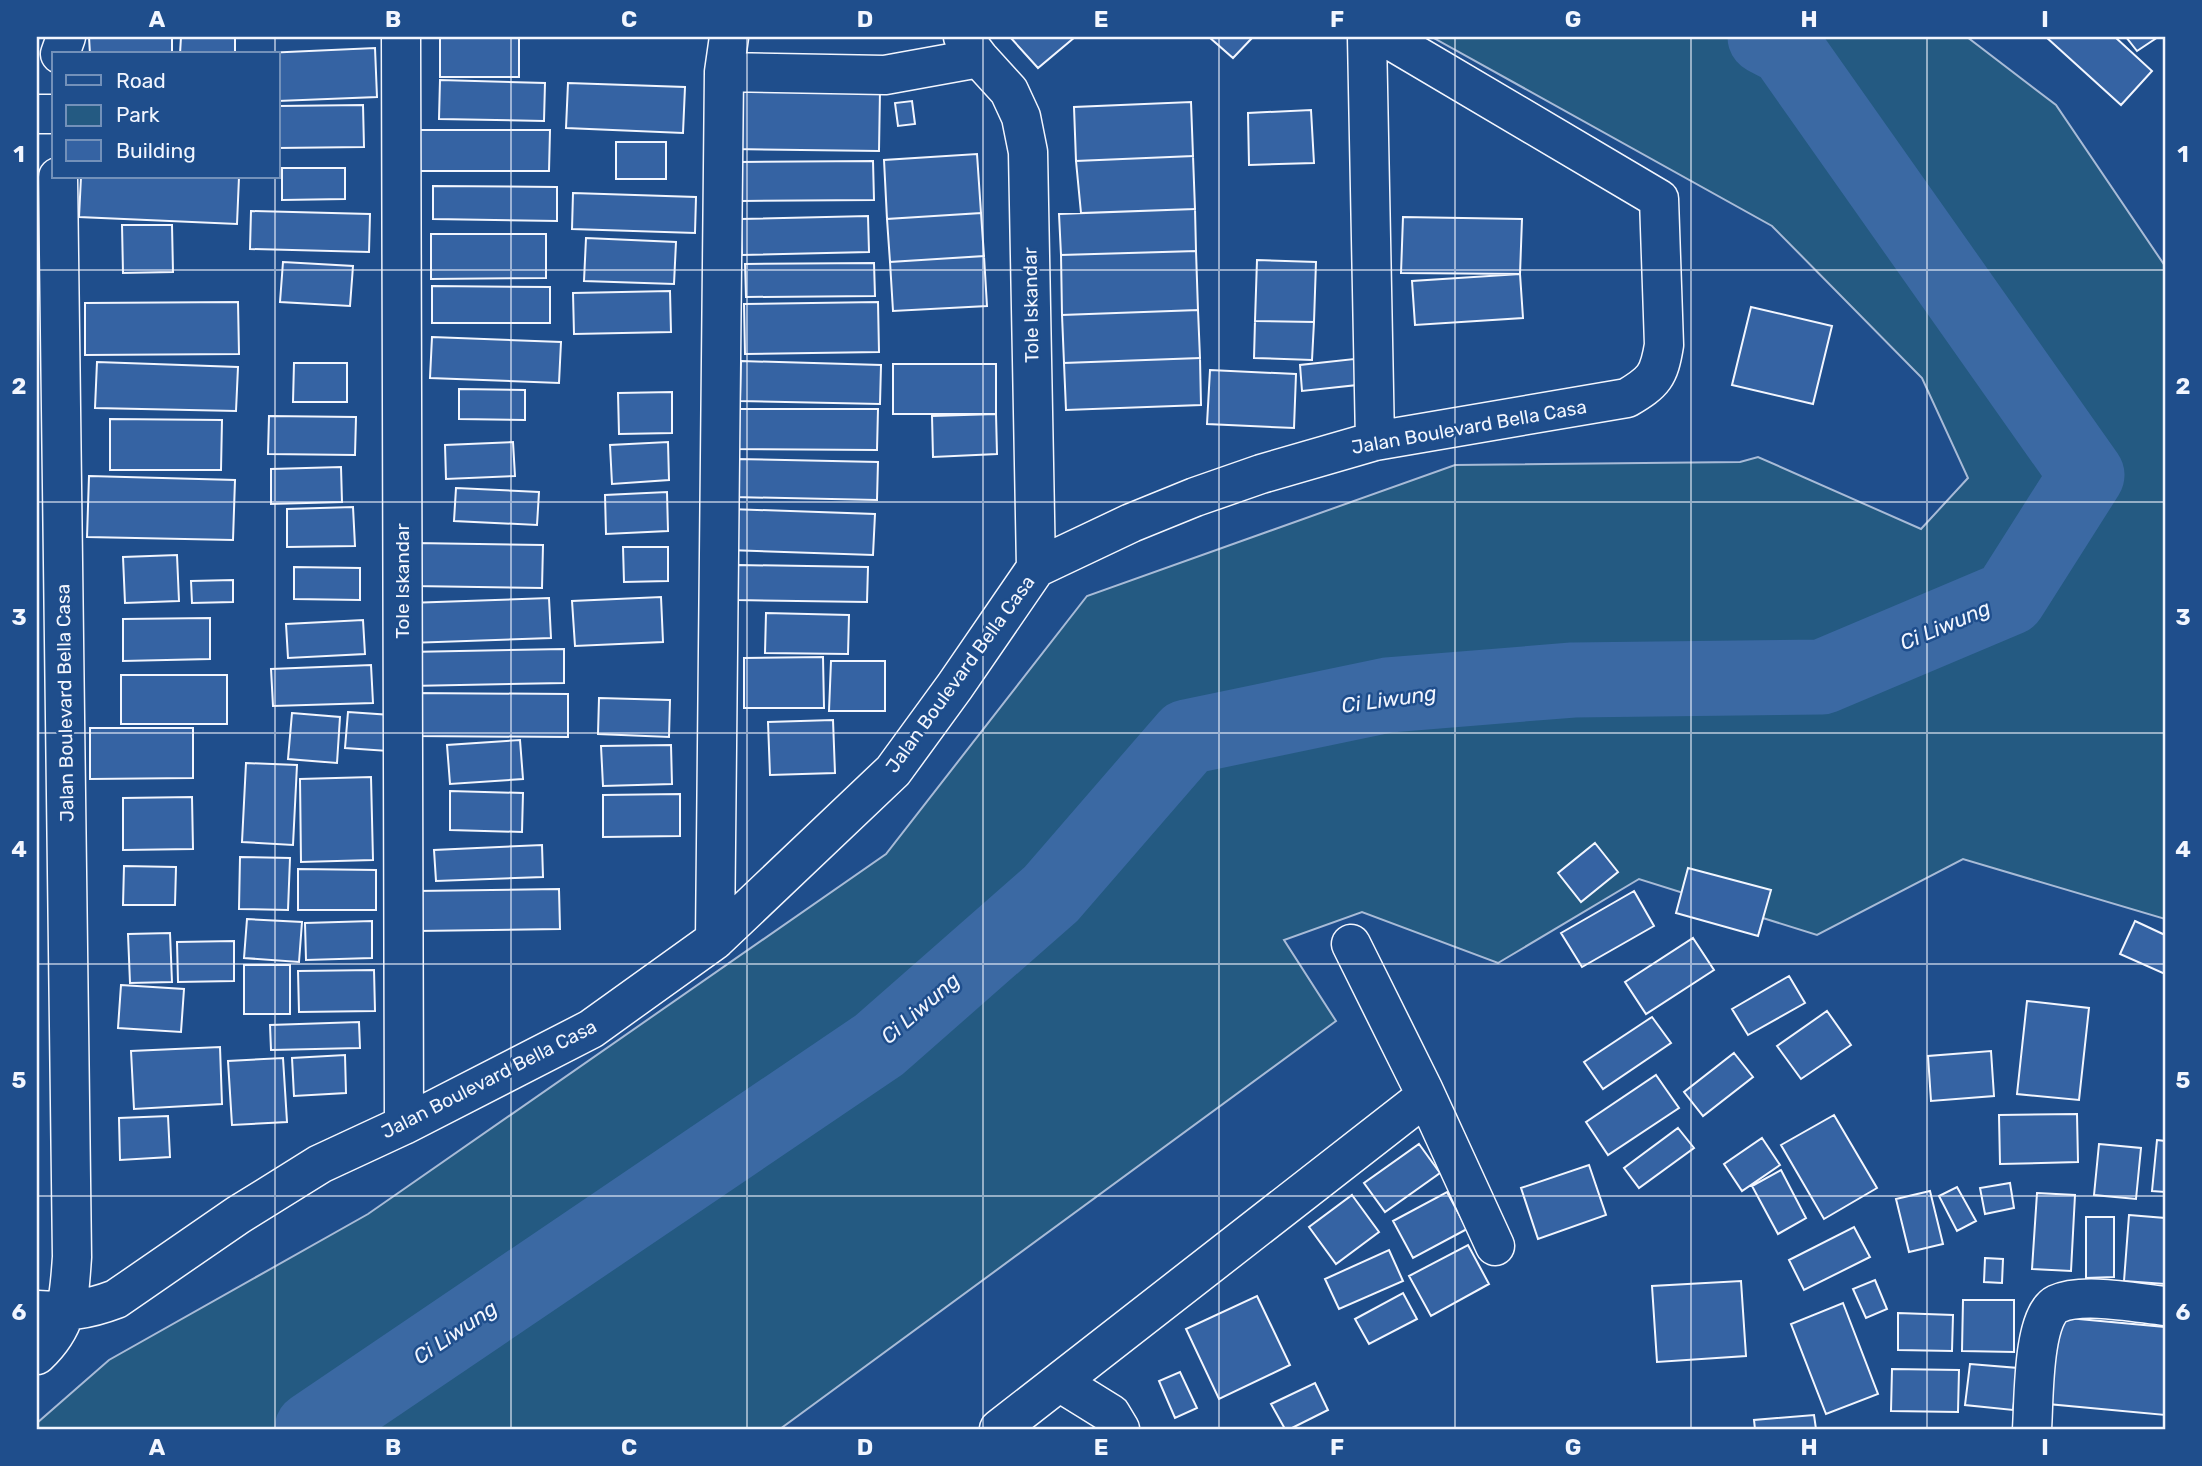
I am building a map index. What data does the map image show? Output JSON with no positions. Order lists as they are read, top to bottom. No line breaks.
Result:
{"streets":{"street":["Tole Iskandar","Jalan Boulevard Bella Casa"]},"crossings":[["Tole Iskandar","Jalan Boulevard Bella Casa"]],"water":["Ci Liwung"],"legend":["Road","Park","Building"],"grid":{"columns":["A","B","C","D","E","F","G","H","I"],"rows":["1","2","3","4","5","6"]}}
